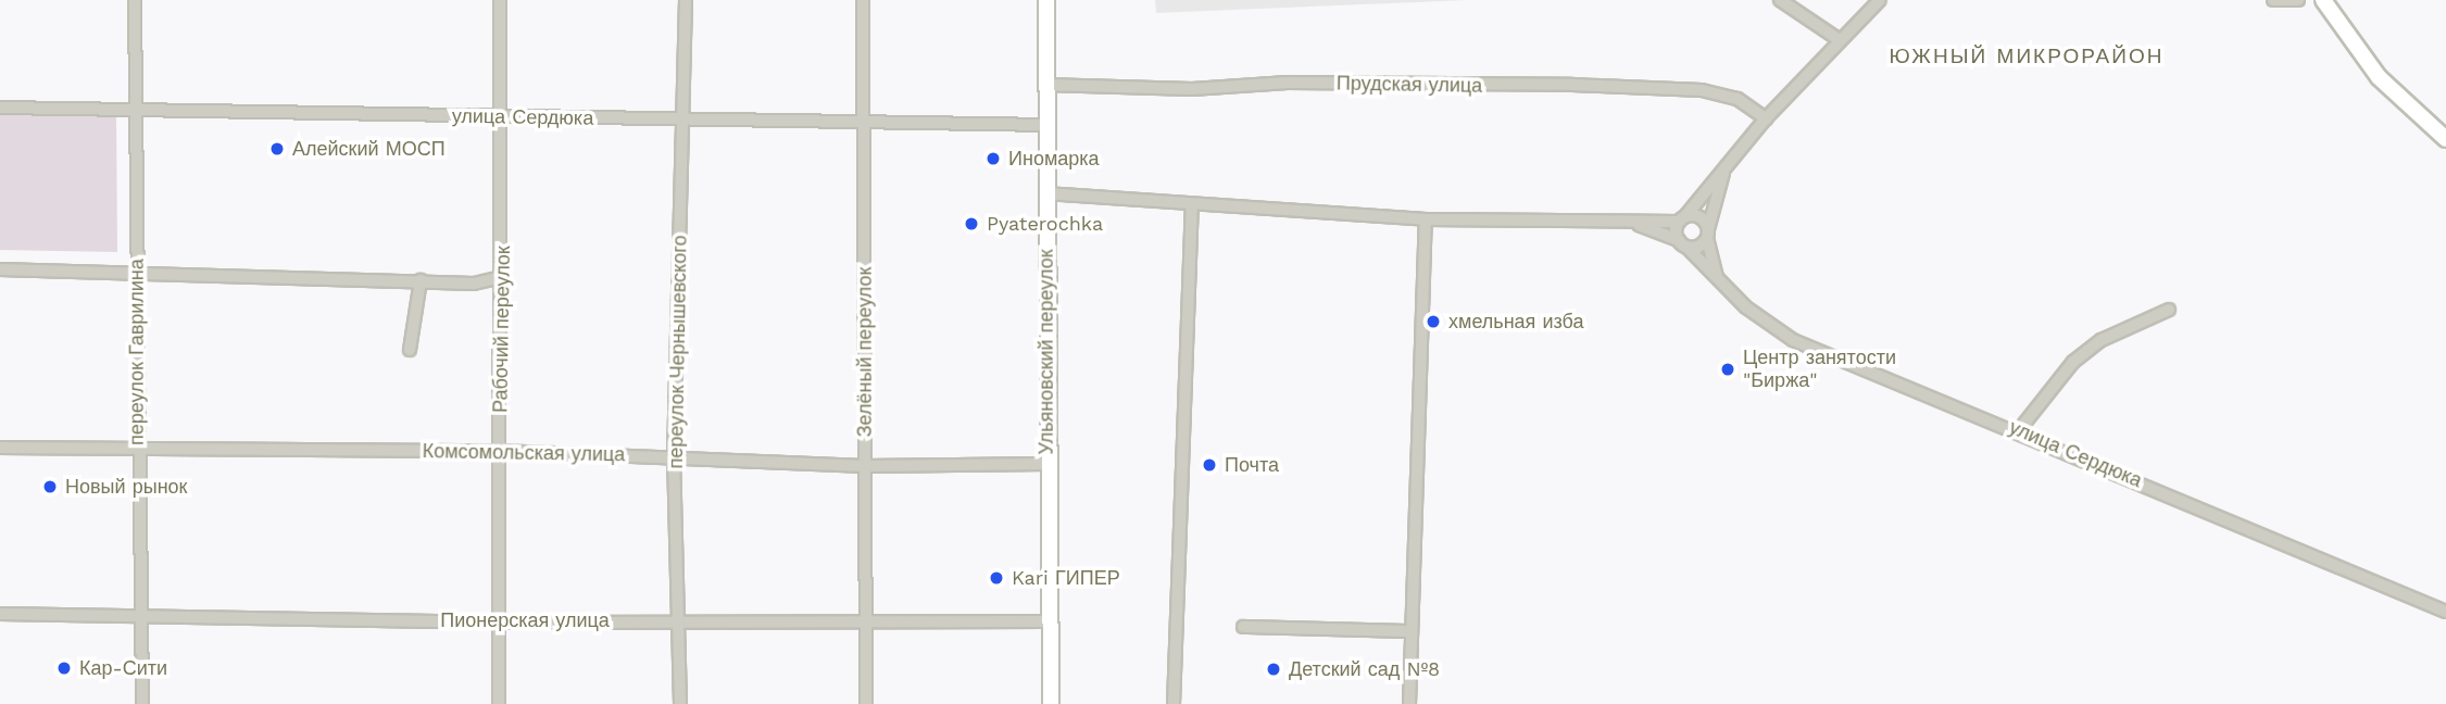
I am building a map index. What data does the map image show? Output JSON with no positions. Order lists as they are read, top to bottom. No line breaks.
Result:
{"streets":{"main road":["Ульяновский переулок"],"street":["Прудская улица","улица Сердюка","Рабочий переулок","переулок Гаврилина","переулок Чернышевского","Зелёный переулок","Комсомольская улица","Пионерская улица"]},"crossings":[["Прудская улица","Ульяновский переулок"],["улица Сердюка","Рабочий переулок"],["улица Сердюка","переулок Гаврилина"],["улица Сердюка","переулок Чернышевского"],["улица Сердюка","Зелёный переулок"],["улица Сердюка","Ульяновский переулок"],["Рабочий переулок","Комсомольская улица"],["Рабочий переулок","Пионерская улица"],["переулок Гаврилина","Комсомольская улица"],["переулок Гаврилина","Пионерская улица"],["переулок Чернышевского","Комсомольская улица"],["переулок Чернышевского","Пионерская улица"],["Зелёный переулок","Комсомольская улица"],["Зелёный переулок","Пионерская улица"],["Ульяновский переулок","Комсомольская улица"],["Ульяновский переулок","Пионерская улица"]],"districts":["ЮЖНЫЙ МИКРОРАЙОН"],"places":["Алейский МОСП","Иномарка","Pyaterochka","хмельная изба","Центр занятости \"Биржа\"","Почта","Новый рынок","Kari ГИПЕР","Кар-Сити","Детский сад №8"]}
